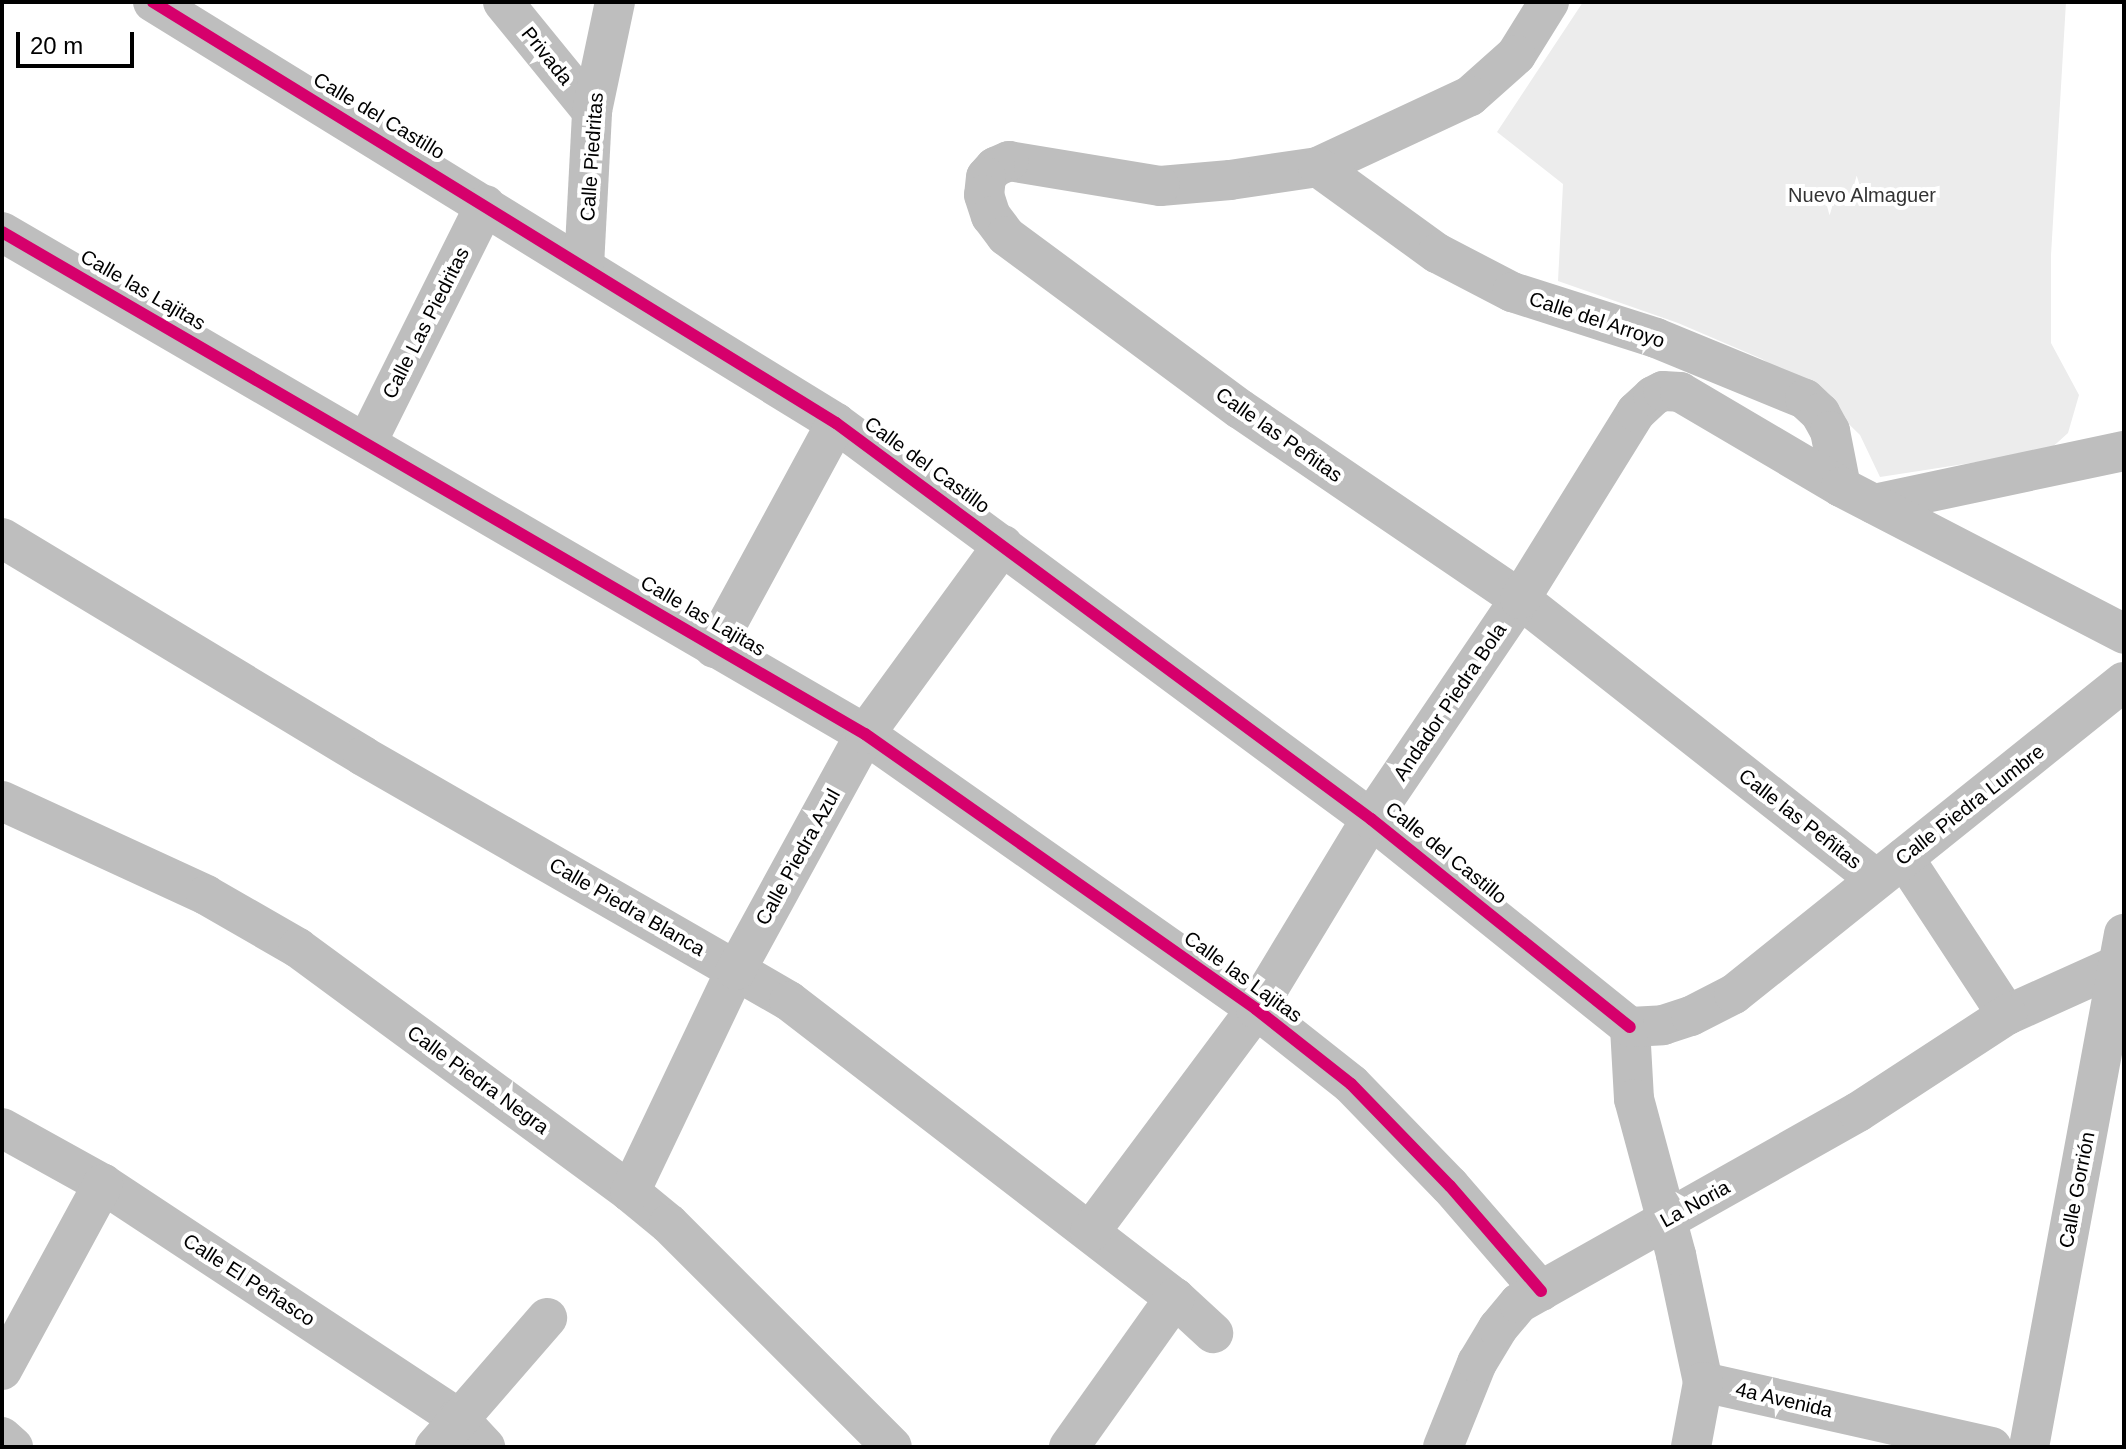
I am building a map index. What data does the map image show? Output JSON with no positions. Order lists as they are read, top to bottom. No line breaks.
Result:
{"streets":{"street":["Privada","Calle del Castillo","Calle Piedritas","Calle las Lajitas","Calle del Arroyo","Calle Las Piedritas","Calle las Peñitas","Andador Piedra Bola","Calle Piedra Lumbre","Calle Piedra Azul","Calle Piedra Blanca","Calle Piedra Negra","Calle Gorrión","La Noria","Calle El Peñasco","4a Avenida"]},"crossings":[["Privada","Calle Piedritas"],["Calle del Castillo","Calle Piedritas"],["Calle del Castillo","Calle Las Piedritas"],["Calle del Castillo","Andador Piedra Bola"],["Calle del Castillo","Calle Piedra Lumbre"],["Calle del Castillo","Calle Piedra Azul"],["Calle las Lajitas","Calle Las Piedritas"],["Calle las Lajitas","Andador Piedra Bola"],["Calle las Lajitas","Calle Piedra Azul"],["Calle las Lajitas","La Noria"],["Calle del Arroyo","Calle las Peñitas"],["Calle del Arroyo","Andador Piedra Bola"],["Calle las Peñitas","Andador Piedra Bola"],["Calle las Peñitas","Calle Piedra Lumbre"],["Calle las Peñitas","La Noria"],["Andador Piedra Bola","Calle Piedra Blanca"],["Calle Piedra Azul","Calle Piedra Blanca"],["Calle Piedra Azul","Calle Piedra Negra"]],"parks":["Nuevo Almaguer"],"scale_bar":"20 m"}
